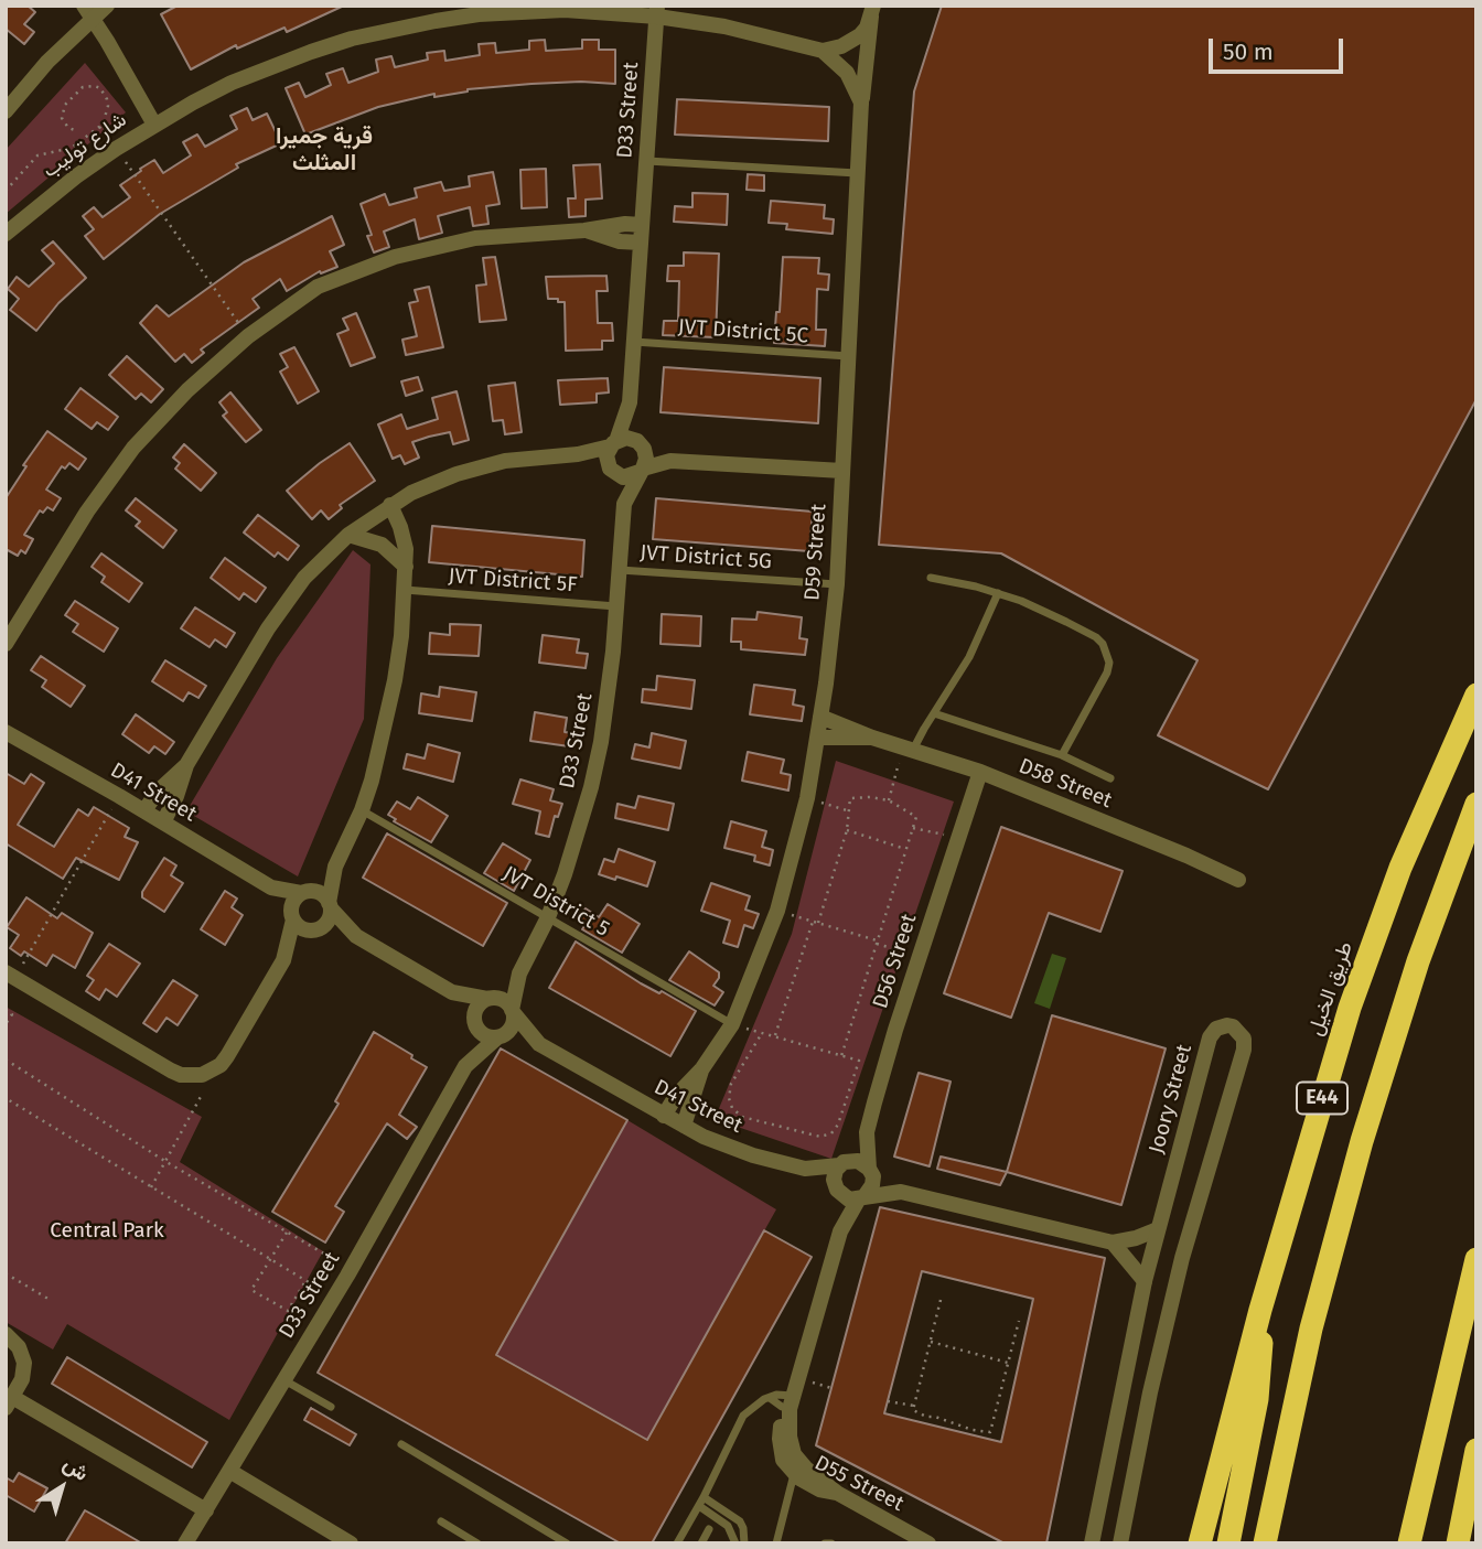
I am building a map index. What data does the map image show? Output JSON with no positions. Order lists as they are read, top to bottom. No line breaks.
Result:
{"streets":{"highway":["طريق الخيل","E44"],"street":["D33 Street","شارع توليب","D59 Street","D58 Street","D41 Street","D56 Street","Joory Street","D55 Street"],"lane":["JVT District 5C","JVT District 5G","JVT District 5F","JVT District 5"]},"crossings":[["D33 Street","شارع توليب"],["D33 Street","JVT District 5C"],["D33 Street","JVT District 5G"],["D33 Street","JVT District 5F"],["D33 Street","D41 Street"],["D33 Street","JVT District 5"],["JVT District 5C","D59 Street"],["D59 Street","JVT District 5G"],["D59 Street","D58 Street"],["D59 Street","D41 Street"],["D59 Street","JVT District 5"],["D58 Street","D56 Street"],["D41 Street","D56 Street"]],"districts":["قرية جميرا المثلث"],"parks":["Central Park"],"scale_bar":"50 m","north":"top right"}
